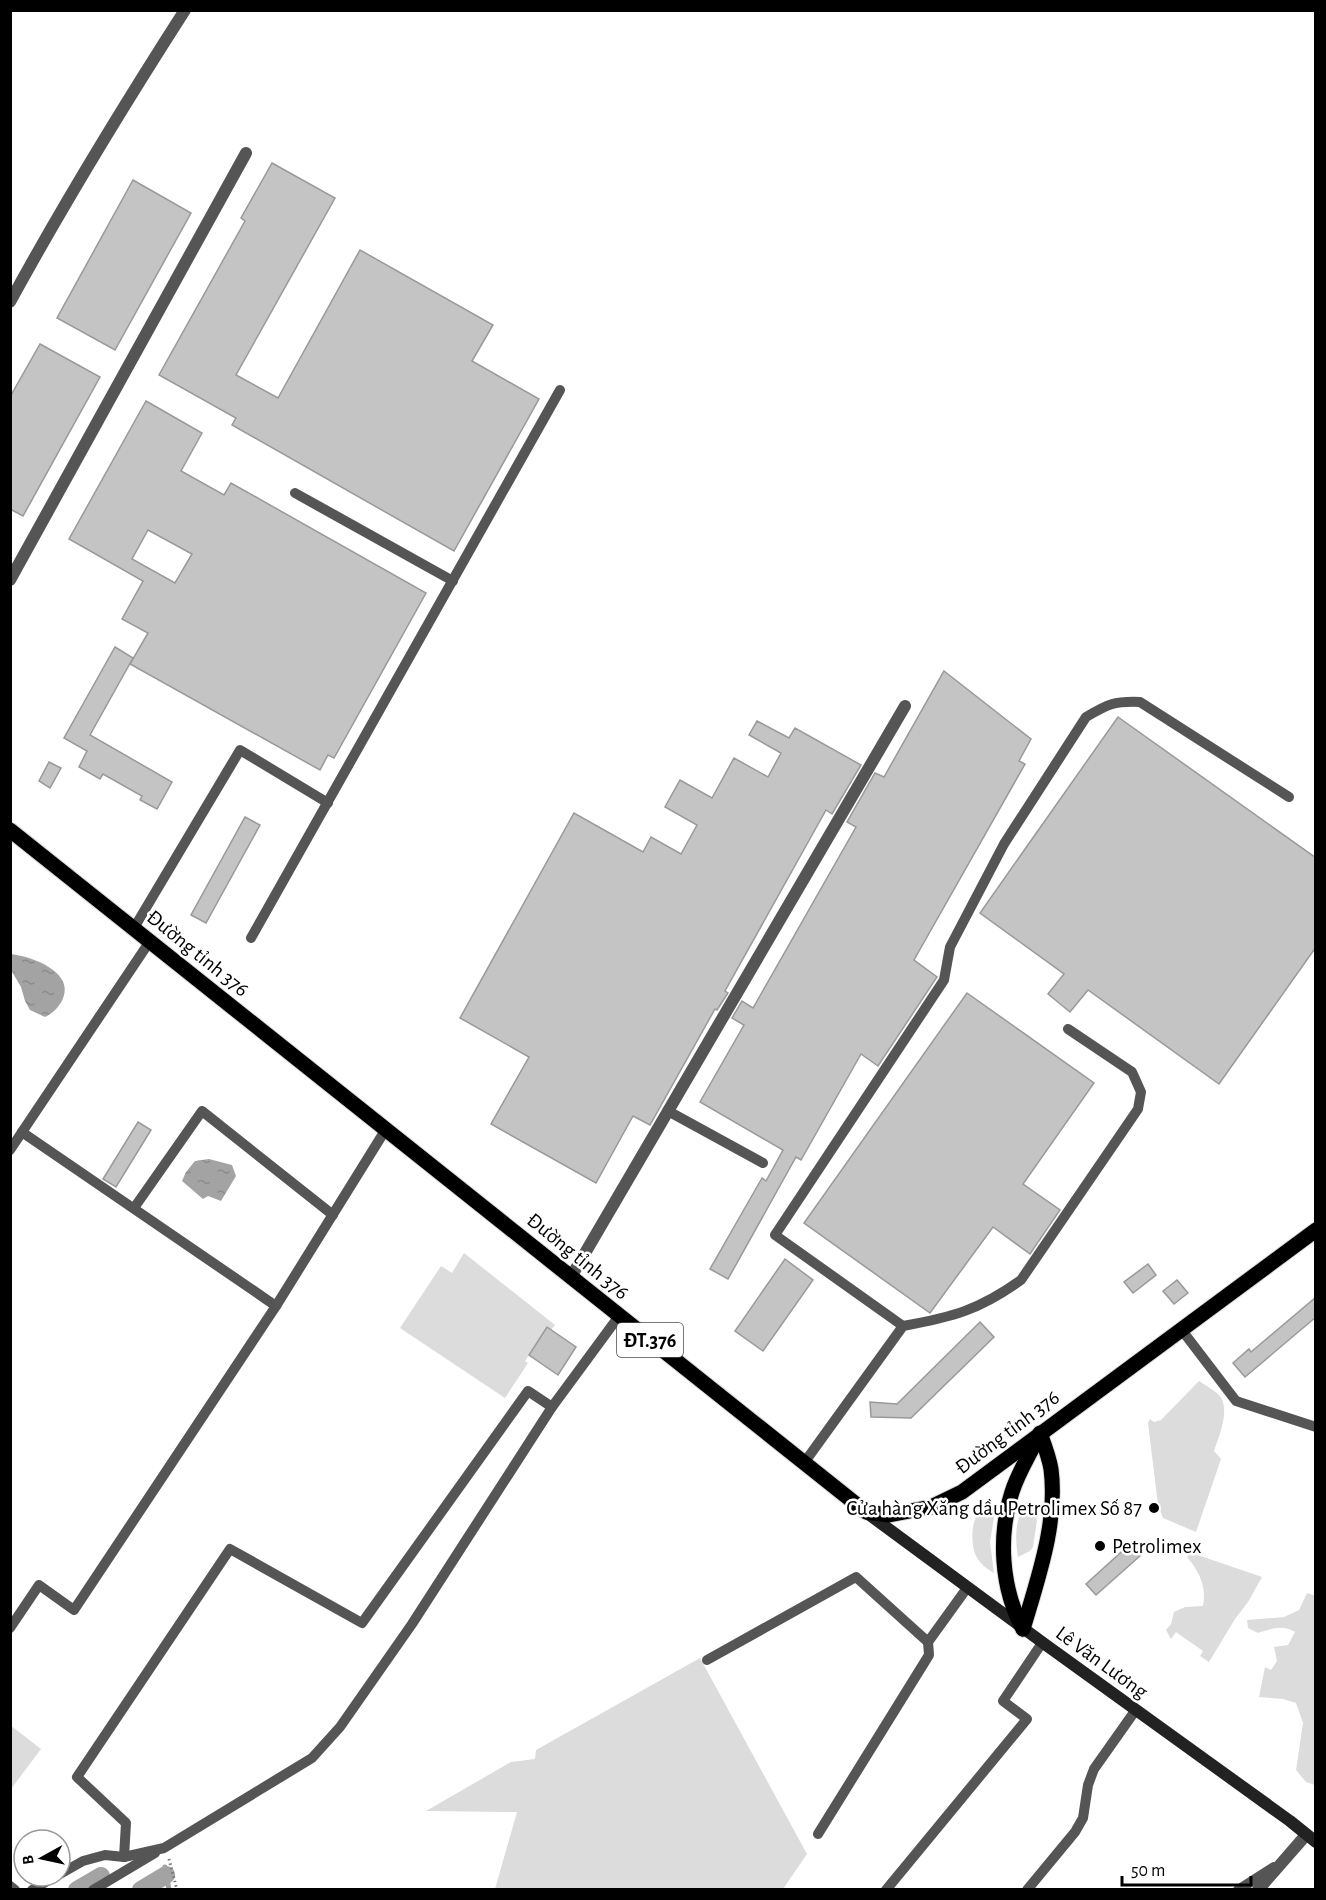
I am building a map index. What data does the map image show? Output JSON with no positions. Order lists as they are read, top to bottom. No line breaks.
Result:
{"streets":{"main road":["Đường tỉnh 376","ĐT.376","Lê Văn Lương"]},"crossings":[["Đường tỉnh 376","Lê Văn Lương"]],"places":["Cửa hàng Xăng dầu Petrolimex Số 87","Petrolimex"],"scale_bar":"50 m","north":"left"}
